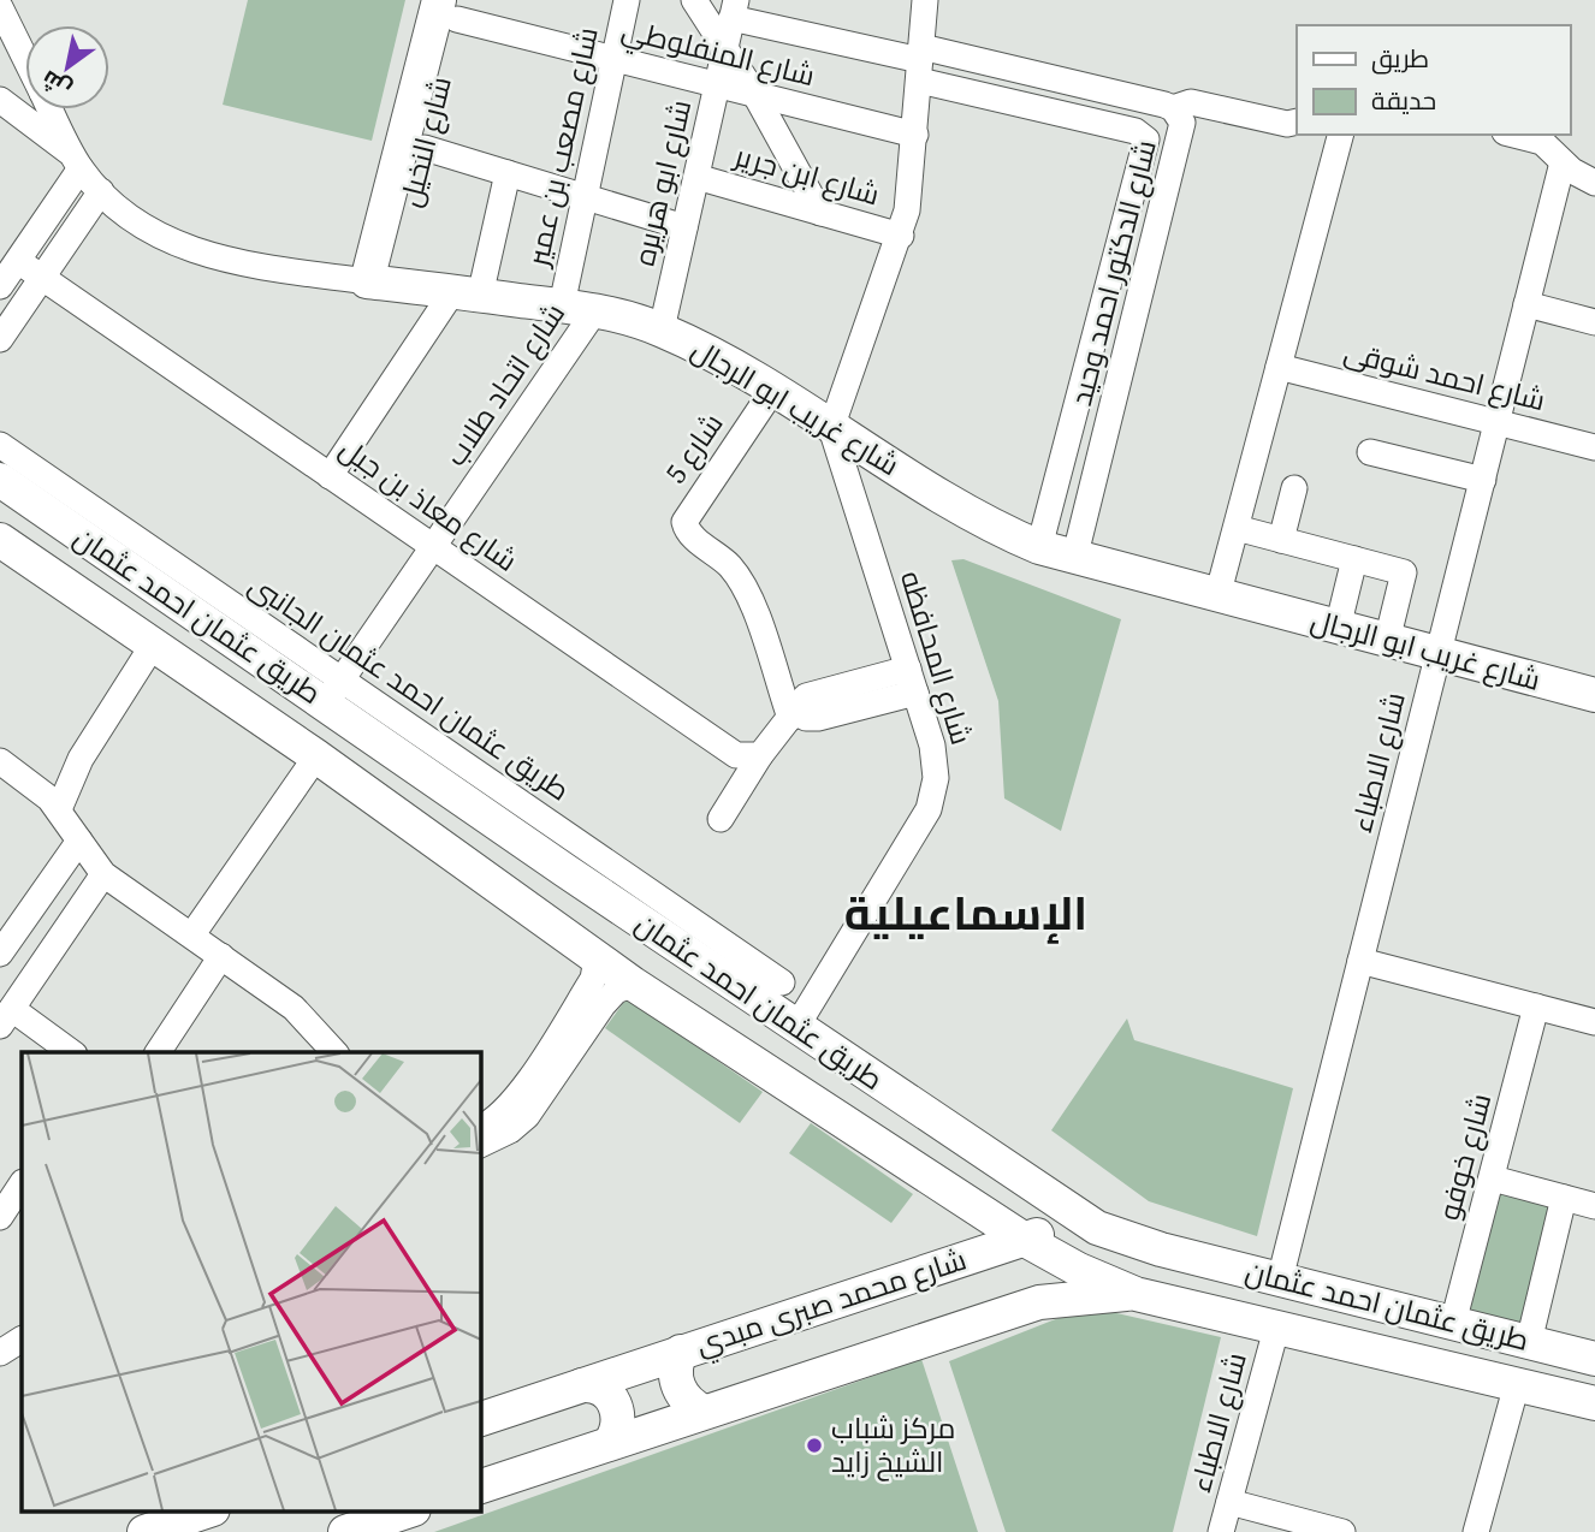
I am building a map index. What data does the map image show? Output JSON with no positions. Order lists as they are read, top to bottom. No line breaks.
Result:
{"streets":{"main road":["شارع النخيل","شارع غريب ابو الرجال","طريق عثمان احمد عثمان","شارع محمد صبرى مبدي"],"street":["شارع المنفلوطي","شارع مصعب بن عمير","شارع ابن جرير","شارع ابو هريره","شارع الدكتور احمد وحيد","شارع احمد شوقى","شارع اتحاد طلاب","شارع 5","شارع معاذ بن جبل","شارع المحافظه","طريق عثمان احمد عثمان الجانبى","شارع الاطباء","شارع خوفو"]},"crossings":[["شارع المنفلوطي","شارع النخيل"],["شارع المنفلوطي","شارع مصعب بن عمير"],["شارع المنفلوطي","شارع ابو هريره"],["شارع النخيل","شارع غريب ابو الرجال"],["شارع مصعب بن عمير","شارع اتحاد طلاب"],["شارع مصعب بن عمير","شارع غريب ابو الرجال"],["شارع ابن جرير","شارع ابو هريره"],["شارع ابو هريره","شارع غريب ابو الرجال"],["شارع الدكتور احمد وحيد","شارع غريب ابو الرجال"],["شارع احمد شوقى","شارع الاطباء"],["شارع اتحاد طلاب","شارع غريب ابو الرجال"],["شارع اتحاد طلاب","شارع معاذ بن جبل"],["شارع اتحاد طلاب","طريق عثمان احمد عثمان"],["شارع اتحاد طلاب","طريق عثمان احمد عثمان الجانبى"],["شارع غريب ابو الرجال","شارع 5"],["شارع غريب ابو الرجال","شارع المحافظه"],["شارع غريب ابو الرجال","شارع الاطباء"],["طريق عثمان احمد عثمان","شارع المحافظه"],["طريق عثمان احمد عثمان","طريق عثمان احمد عثمان الجانبى"],["طريق عثمان احمد عثمان","شارع الاطباء"],["طريق عثمان احمد عثمان","شارع خوفو"],["طريق عثمان احمد عثمان","شارع محمد صبرى مبدي"]],"districts":["الإسماعيلية"],"places":["مركز شباب الشيخ زايد"],"legend":["طريق","حديقة"],"north":"bottom left"}
